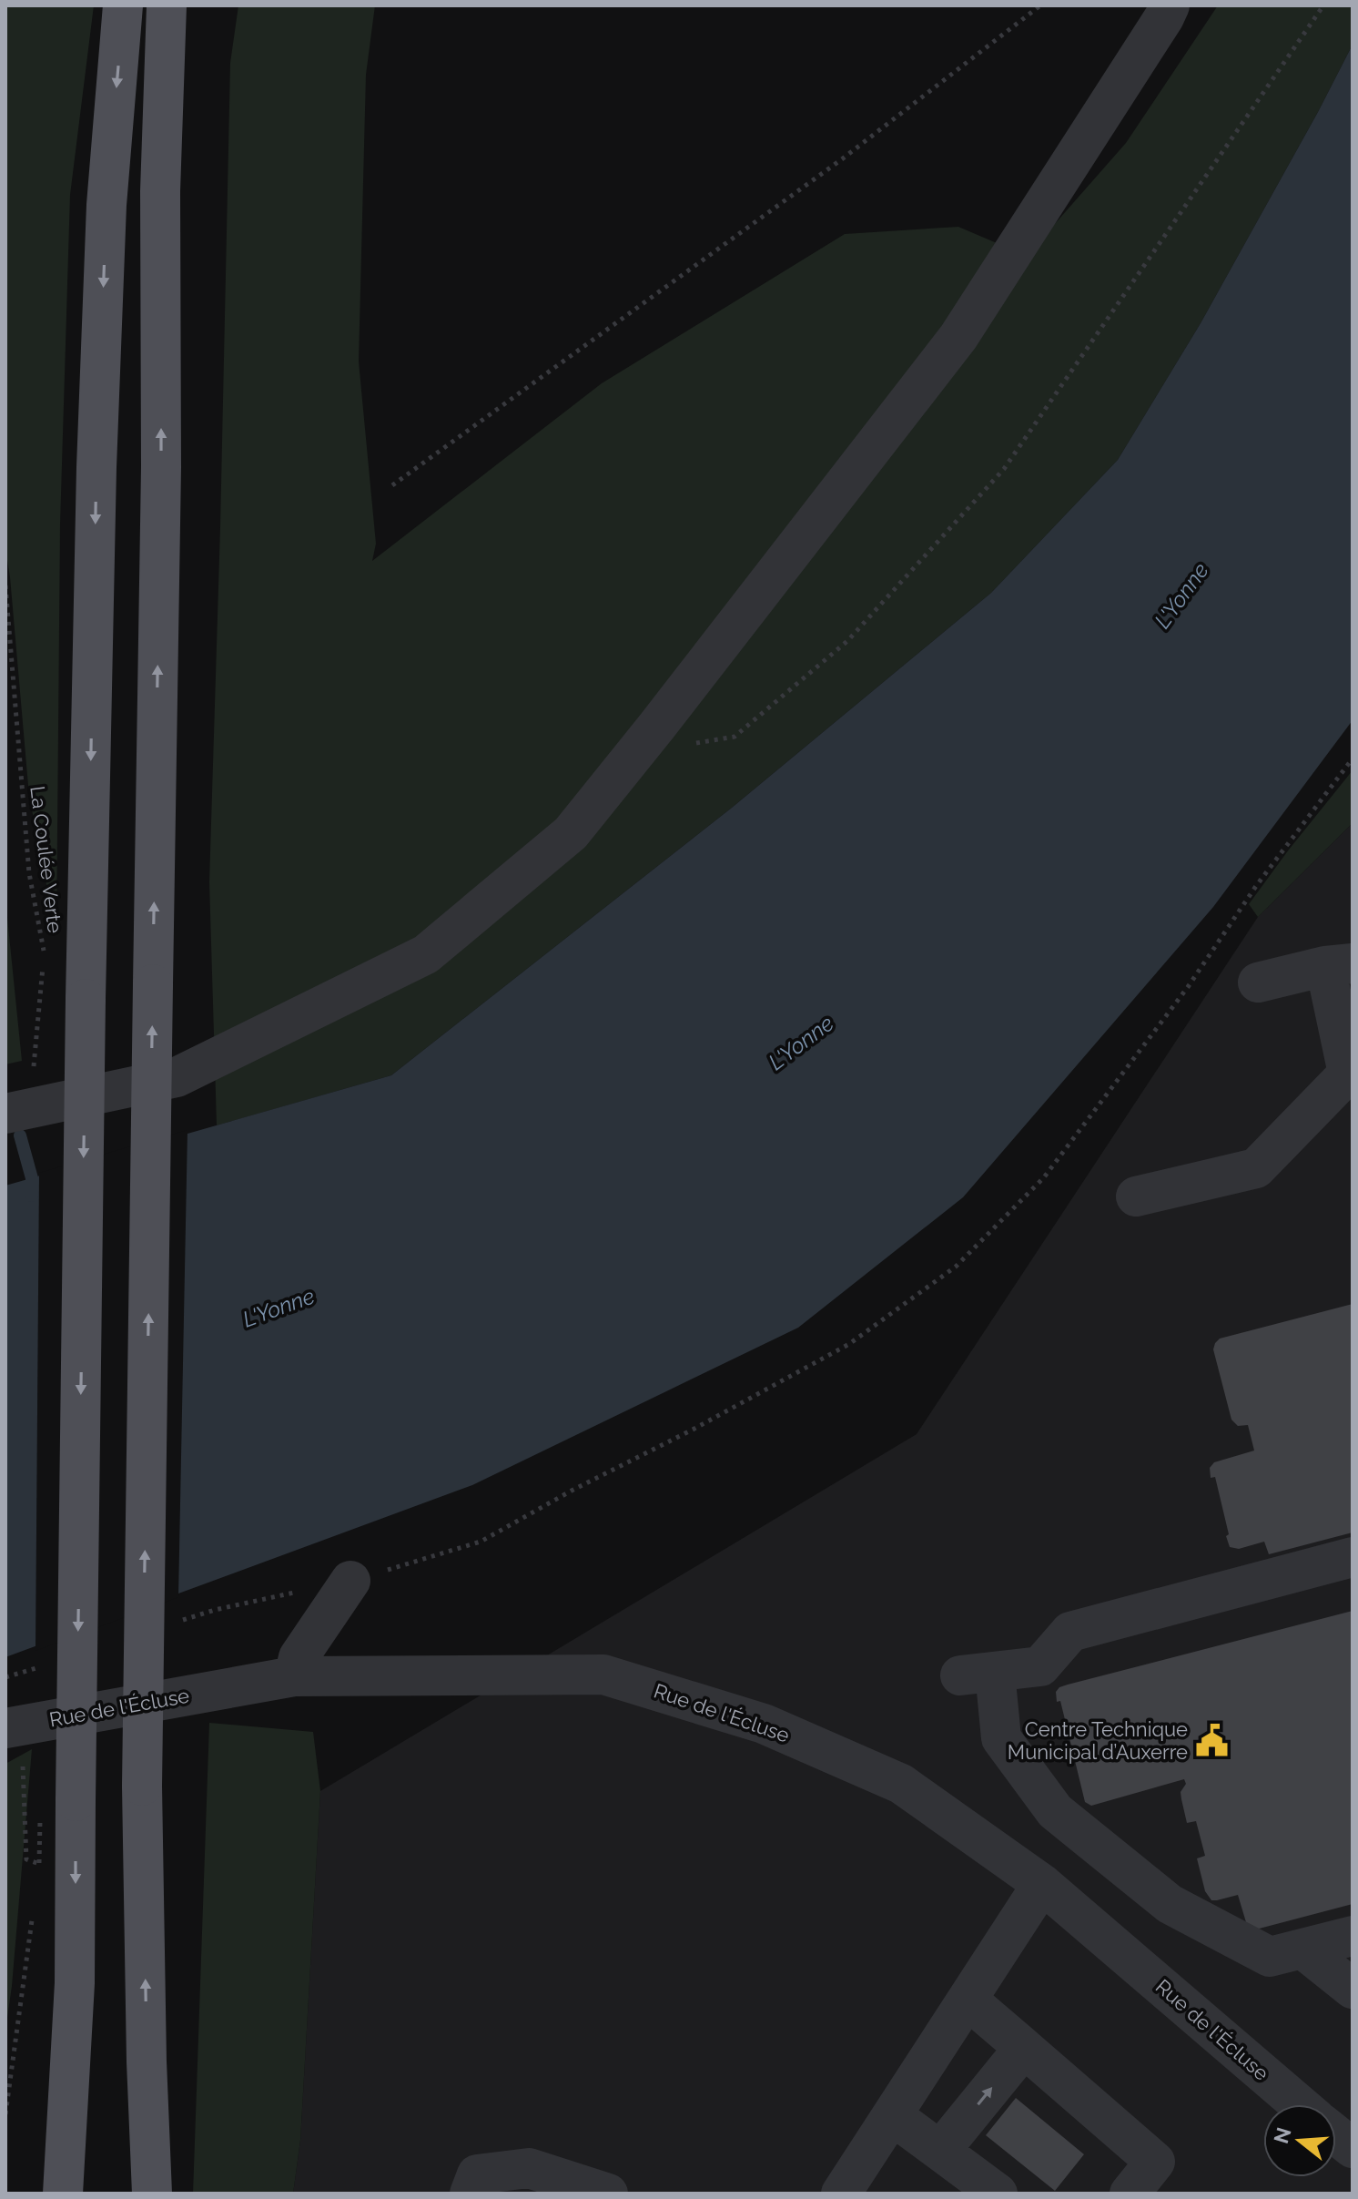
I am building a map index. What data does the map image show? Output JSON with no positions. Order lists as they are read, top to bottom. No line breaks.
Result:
{"streets":{"street":["Rue de l'Écluse"],"path":["La Coulée Verte"]},"water":["L'Yonne"],"places":{"public building":["Centre Technique Municipal d’Auxerre"]},"north":"left"}
